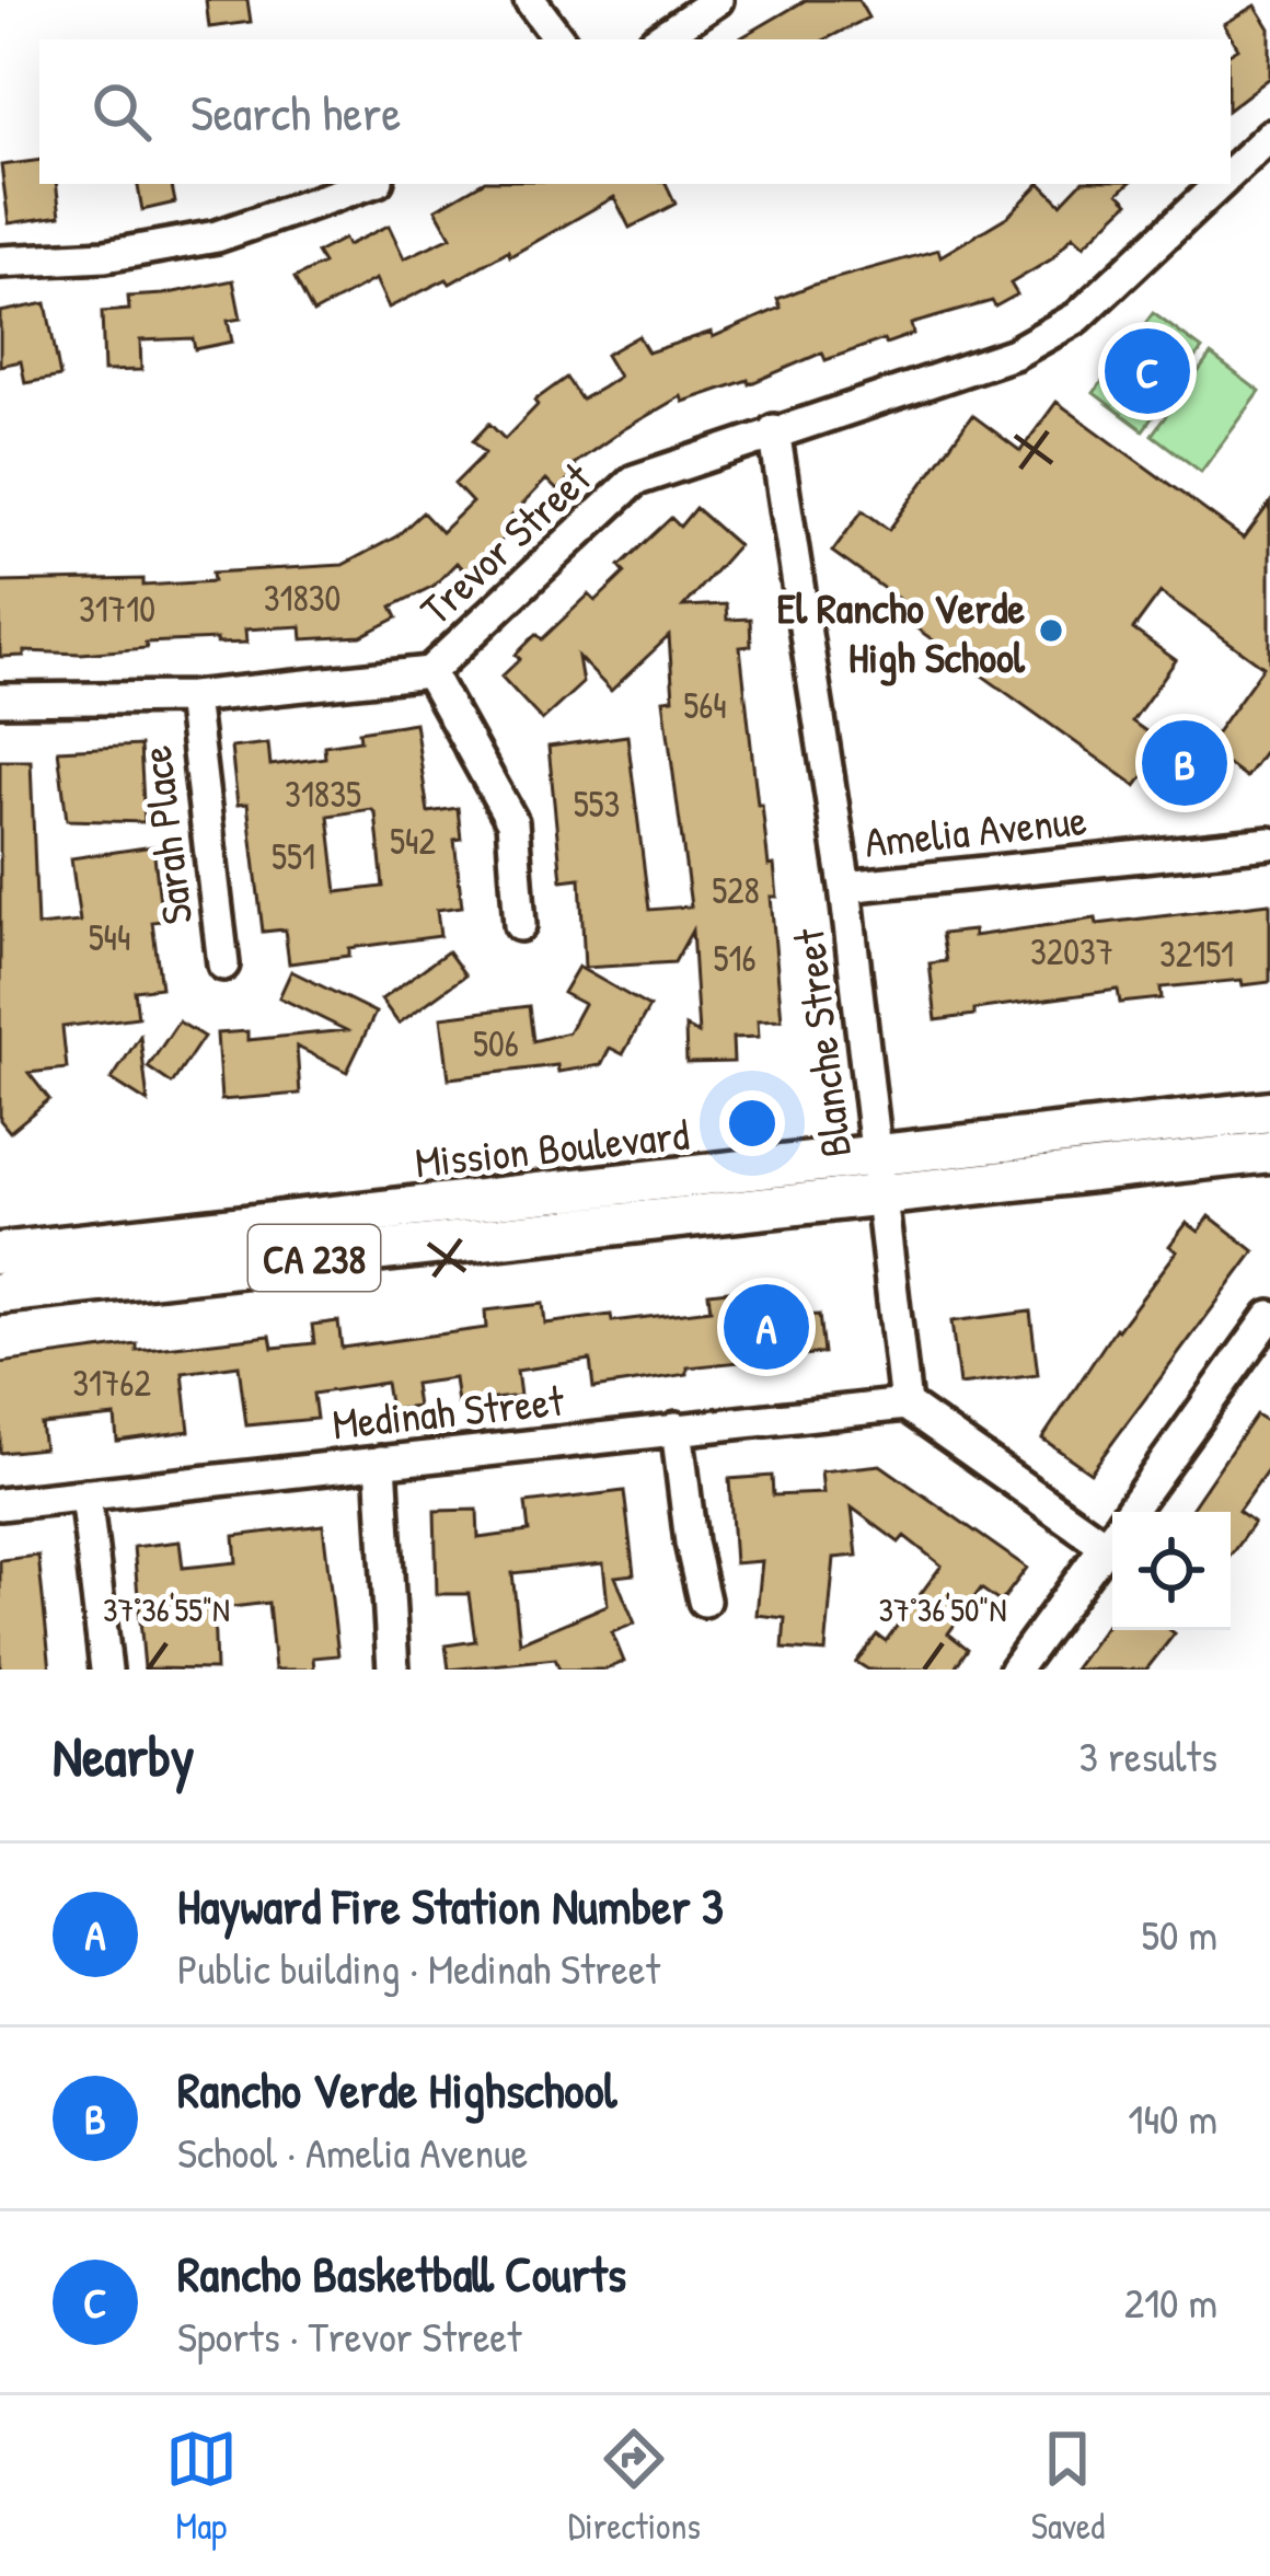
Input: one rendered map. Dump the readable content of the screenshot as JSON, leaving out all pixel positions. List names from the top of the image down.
{
  "streets": {
    "main road": ["Mission Boulevard", "CA 238"],
    "street": [
      "Trevor Street",
      "Amelia Avenue",
      "Sarah Place",
      "Blanche Street",
      "Medinah Street"
    ]
  },
  "crossings": [
    ["Trevor Street", "Sarah Place"],
    ["Trevor Street", "Blanche Street"],
    ["Amelia Avenue", "Blanche Street"],
    ["Blanche Street", "Mission Boulevard"],
    ["Blanche Street", "Medinah Street"]
  ],
  "places": ["El Rancho Verde High School"],
  "house_numbers": [
    "31830",
    "31710",
    "564",
    "31835",
    "553",
    "542",
    "551",
    "528",
    "544",
    "32037",
    "32151",
    "516",
    "506",
    "31762"
  ],
  "page": {
    "search": "Search here",
    "pins": ["C", "B", "A"],
    "heading": ["Nearby", "3 results"],
    "list": [
      {
        "mark": "A",
        "name": "Hayward Fire Station Number 3",
        "note": "Public building · Medinah Street",
        "value": "50 m"
      },
      {
        "mark": "B",
        "name": "Rancho Verde Highschool",
        "note": "School · Amelia Avenue",
        "value": "140 m"
      },
      {
        "mark": "C",
        "name": "Rancho Basketball Courts",
        "note": "Sports · Trevor Street",
        "value": "210 m"
      }
    ],
    "nav": ["Map", "Directions", "Saved"]
  },
  "coordinates": ["37°36'55\"N", "37°36'50\"N"]
}
